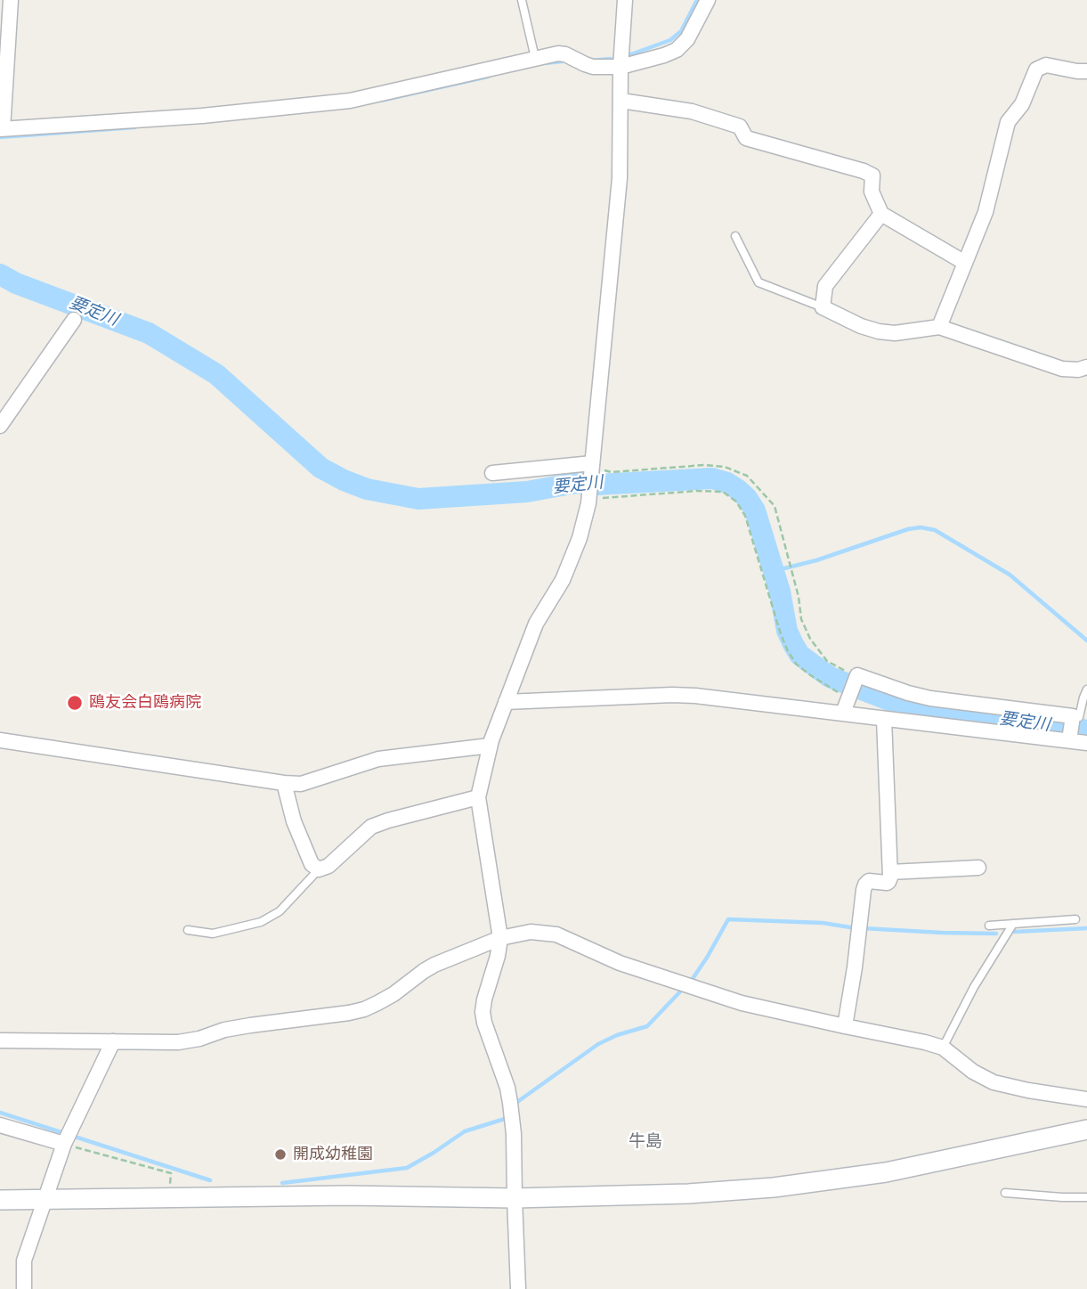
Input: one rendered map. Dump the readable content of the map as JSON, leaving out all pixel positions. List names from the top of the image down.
{
  "districts": ["牛島"],
  "water": ["要定川"],
  "places": ["鴎友会白鴎病院", "開成幼稚園"]
}
